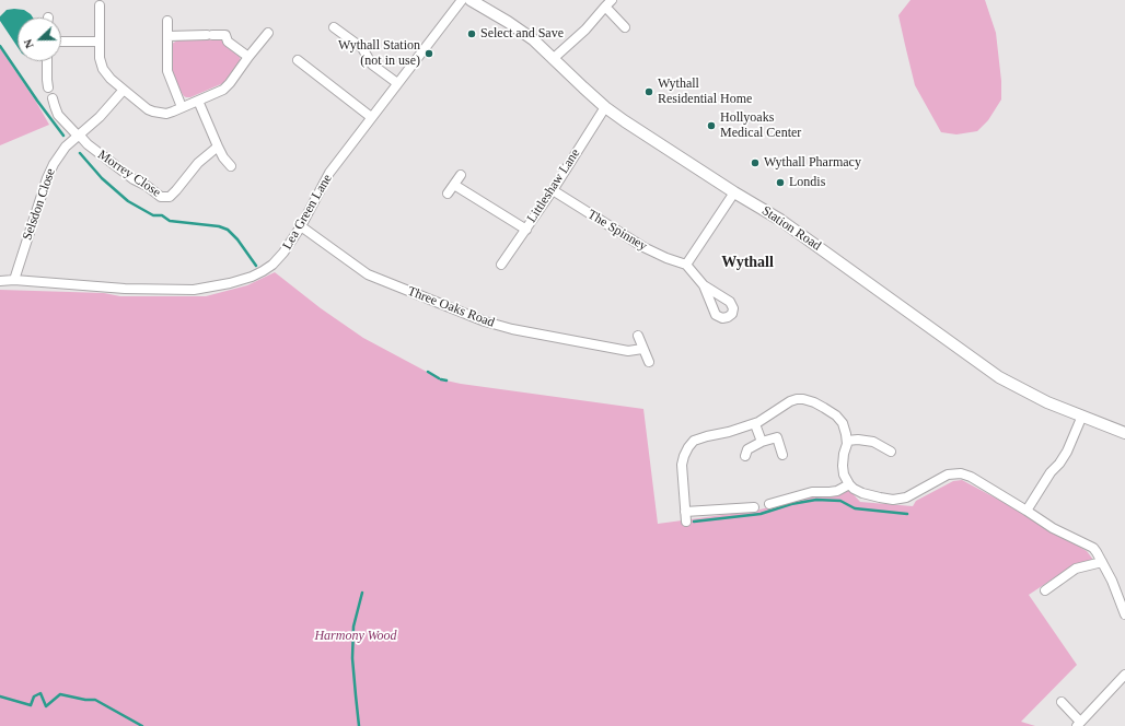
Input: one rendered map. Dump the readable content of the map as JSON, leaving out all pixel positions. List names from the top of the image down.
{
  "streets": {
    "street": [
      "Morrey Close",
      "Littleshaw Lane",
      "Selsdon Close",
      "Lea Green Lane",
      "Station Road",
      "The Spinney",
      "Three Oaks Road"
    ]
  },
  "crossings": [
    ["Morrey Close", "Selsdon Close"],
    ["Littleshaw Lane", "Station Road"],
    ["Littleshaw Lane", "The Spinney"],
    ["Selsdon Close", "Lea Green Lane"],
    ["Lea Green Lane", "Three Oaks Road"]
  ],
  "districts": ["Wythall"],
  "parks": ["Harmony Wood"],
  "places": [
    "Select and Save",
    "Wythall Station (not in use)",
    "Wythall Residential Home",
    "Hollyoaks Medical Center",
    "Wythall Pharmacy",
    "Londis"
  ],
  "north": "left"
}
